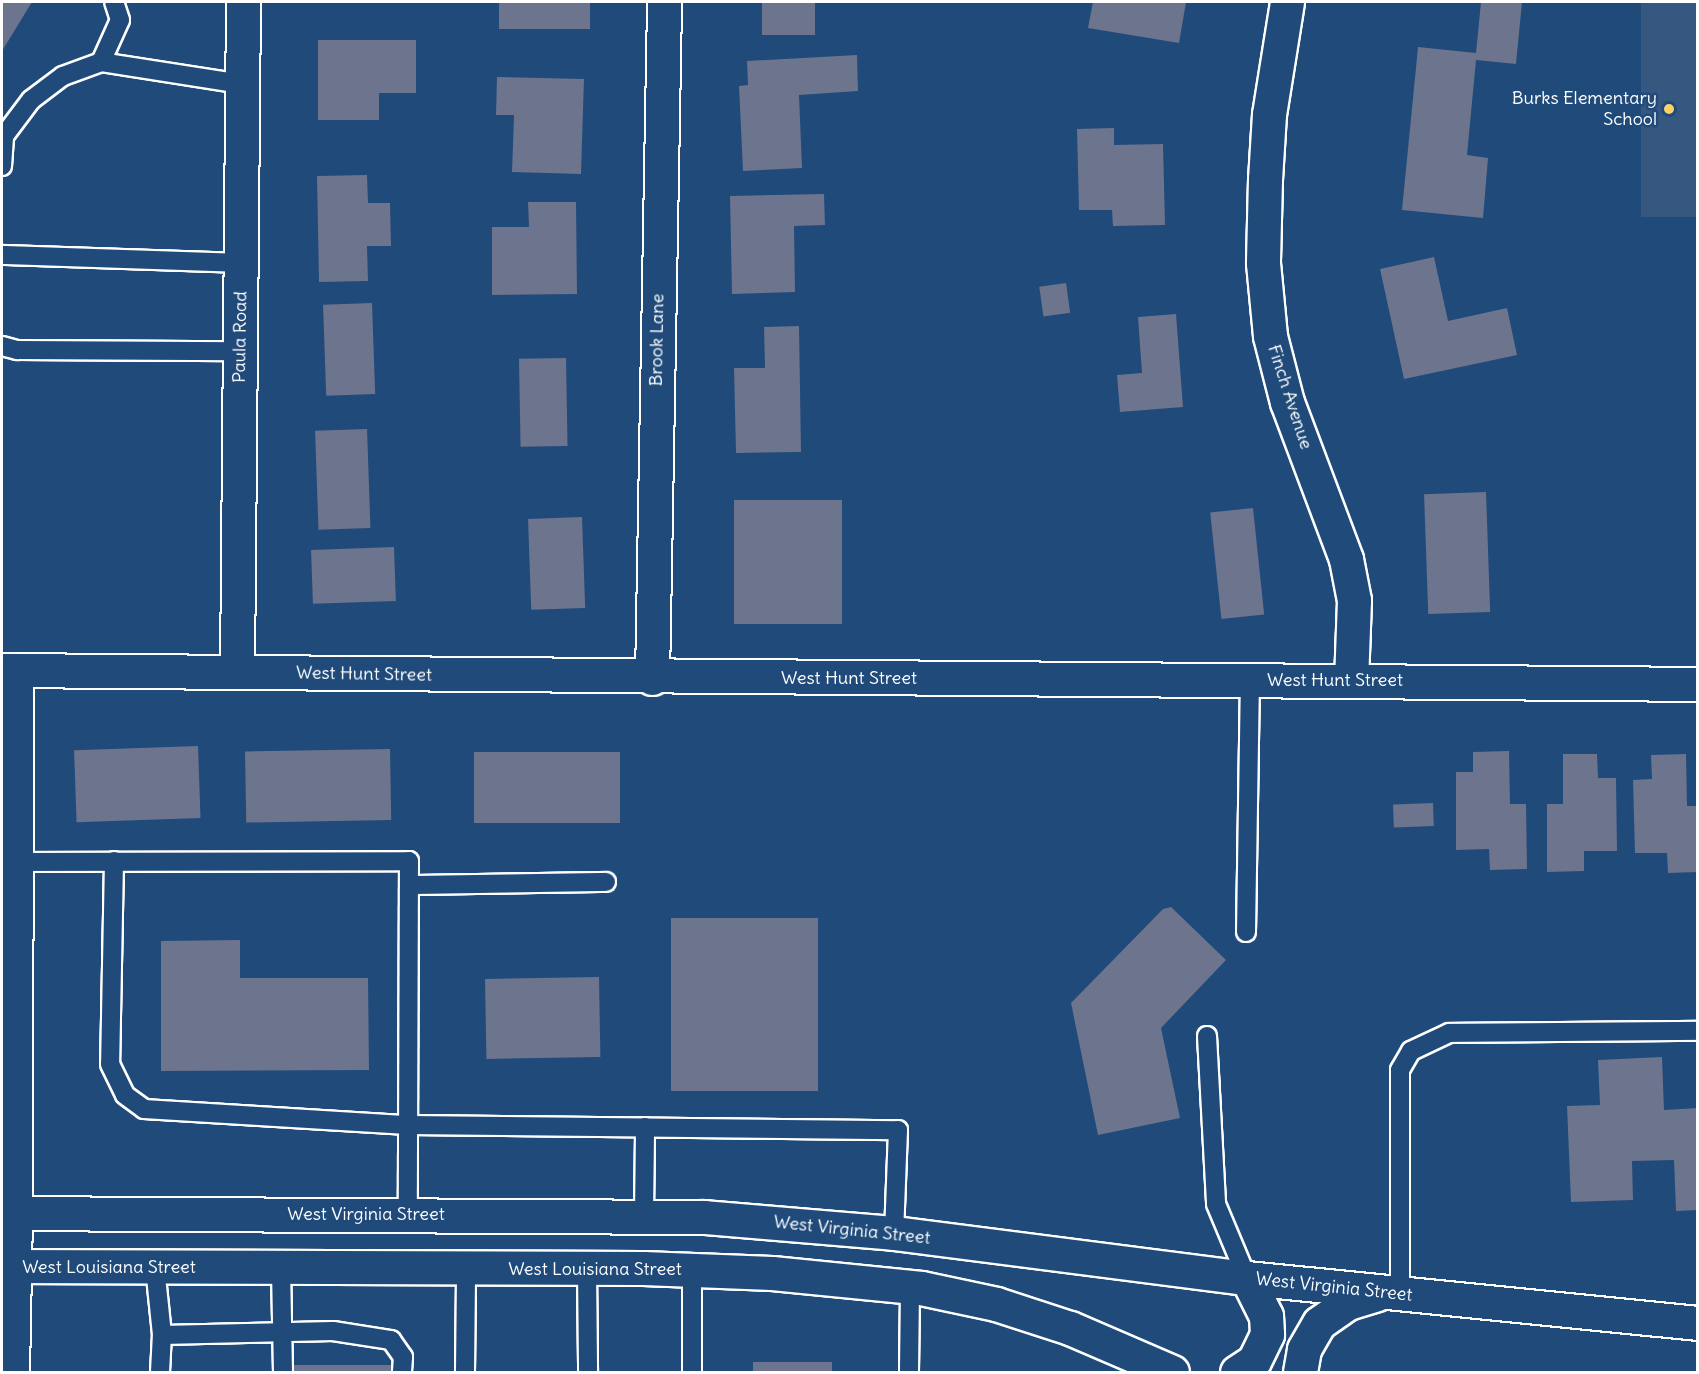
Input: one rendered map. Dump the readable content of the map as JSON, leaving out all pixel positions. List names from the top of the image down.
{
  "streets": {
    "street": [
      "Paula Road",
      "Brook Lane",
      "Finch Avenue",
      "West Hunt Street",
      "West Virginia Street",
      "West Louisiana Street"
    ]
  },
  "crossings": [
    ["Paula Road", "West Hunt Street"],
    ["Brook Lane", "West Hunt Street"],
    ["Finch Avenue", "West Hunt Street"]
  ],
  "places": ["Burks Elementary School"]
}
